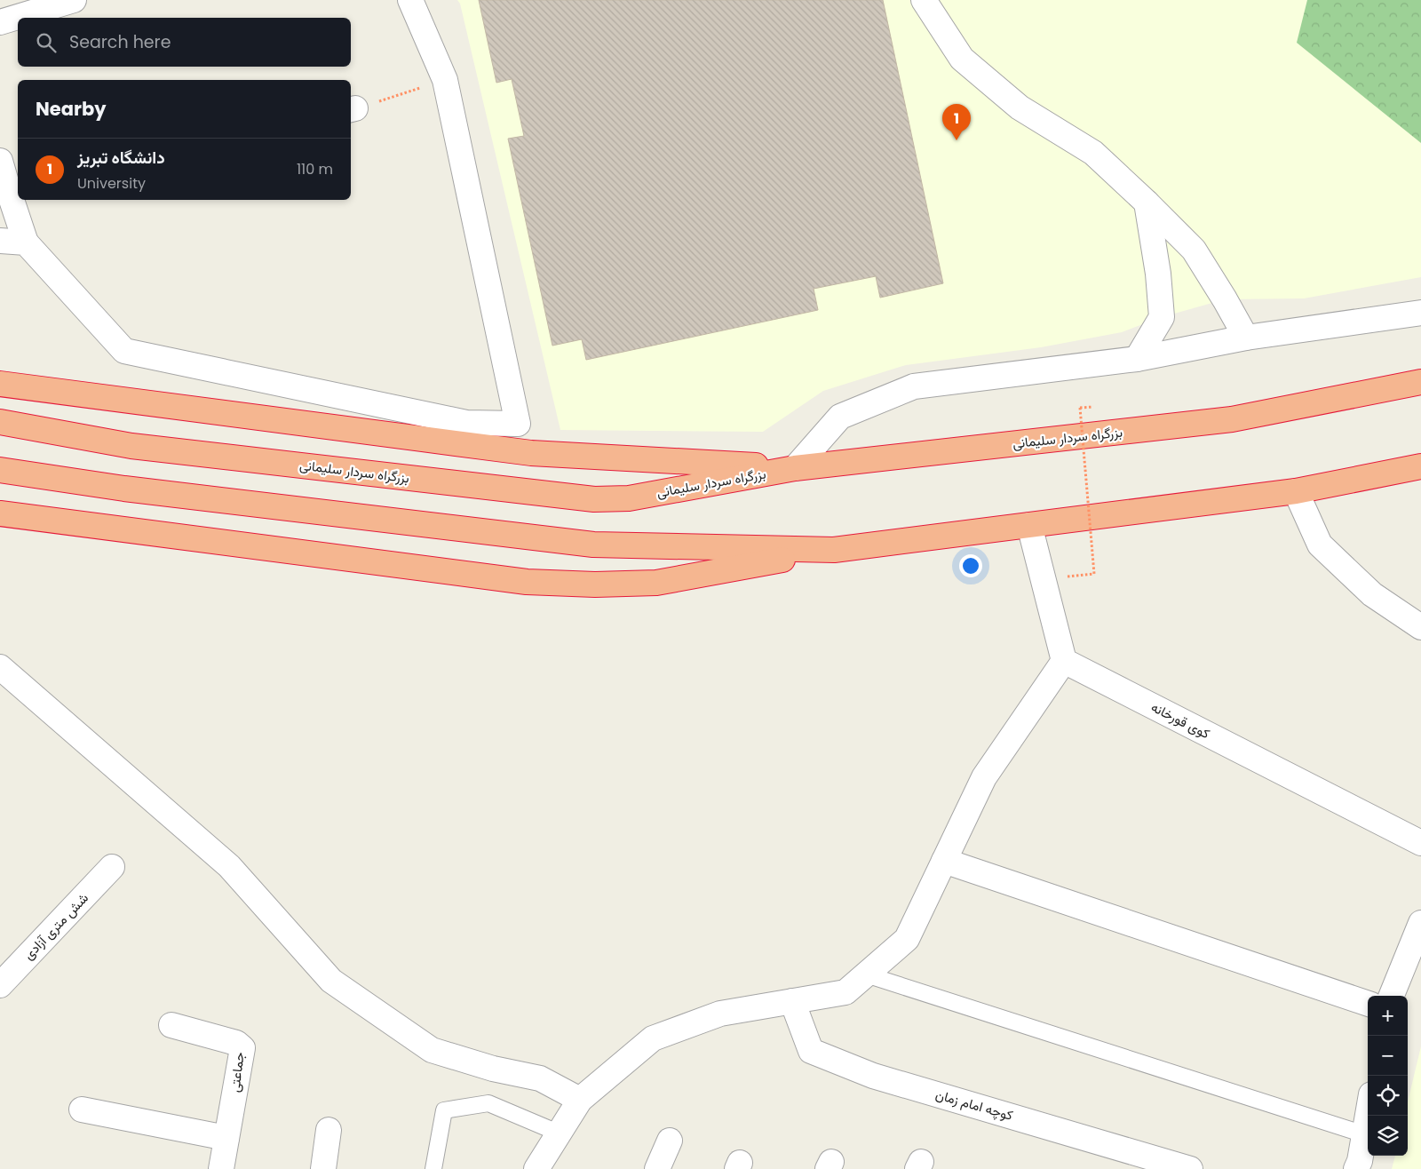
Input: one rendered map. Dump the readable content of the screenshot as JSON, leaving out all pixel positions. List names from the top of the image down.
{
  "streets": {
    "highway": ["بزرگراه سردار سلیمانی"],
    "street": [
      "کوی قورخانه",
      "شش متری آزادی",
      "جماعتی",
      "کوچه امام زمان"
    ]
  },
  "page": {
    "search": "Search here",
    "heading": "Nearby",
    "pins": "1",
    "list": [
      {
        "mark": "1",
        "name": "دانشگاه تبریز",
        "note": "University",
        "value": "110 m"
      }
    ],
    "map_buttons": ["+", "−"]
  }
}
